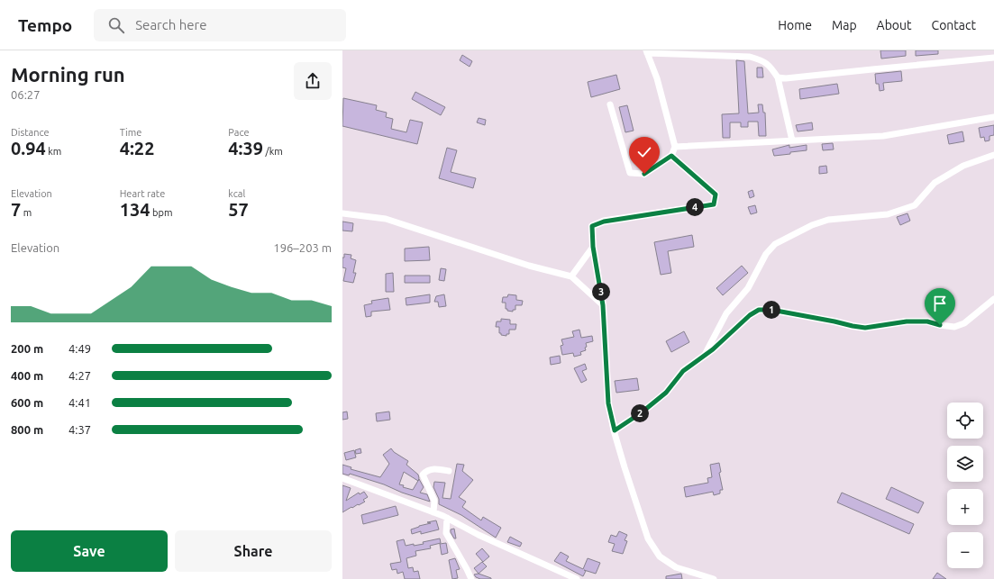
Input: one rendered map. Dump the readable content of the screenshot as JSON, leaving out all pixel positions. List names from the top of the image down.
{
  "page": {
    "header": "Tempo",
    "search": "Search here",
    "nav": [
      "Home",
      "Map",
      "About",
      "Contact"
    ],
    "heading": ["Morning run", "06:27"],
    "stats": [
      ["Distance", "0.94 km"],
      ["Time", "4:22"],
      ["Pace", "4:39 /km"],
      ["Elevation", "7 m"],
      ["Heart rate", "134 bpm"],
      ["kcal", "57"]
    ],
    "pins": [
      "4",
      "3",
      "1",
      "2"
    ],
    "chart": ["Elevation", "196–203 m"],
    "list": [
      {
        "name": "200 m",
        "note": "4:49"
      },
      {
        "name": "400 m",
        "note": "4:27"
      },
      {
        "name": "600 m",
        "note": "4:41"
      },
      {
        "name": "800 m",
        "note": "4:37"
      }
    ],
    "map_buttons": ["+", "−"],
    "buttons": ["Save", "Share"]
  }
}
